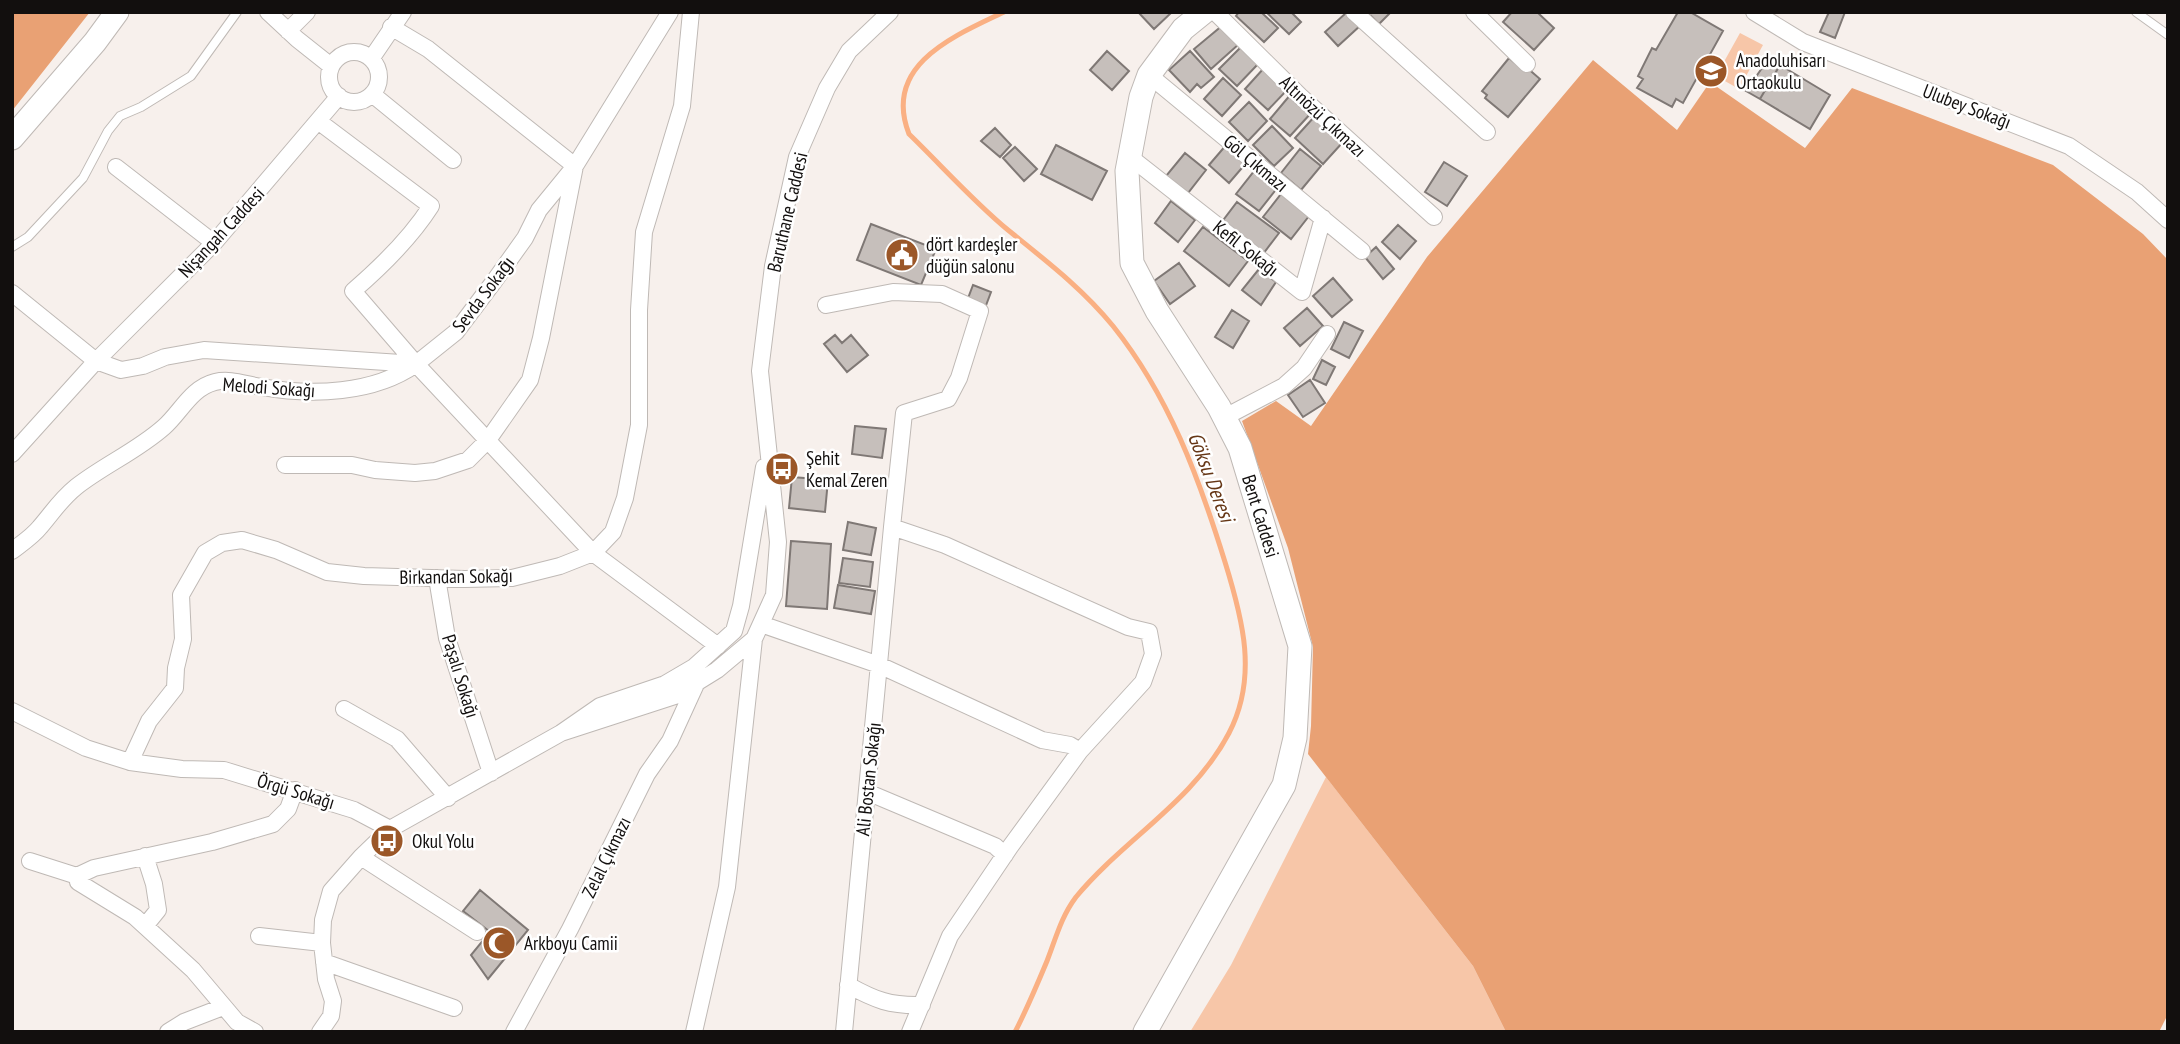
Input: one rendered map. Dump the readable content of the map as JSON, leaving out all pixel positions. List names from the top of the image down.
{
  "streets": {
    "street": [
      "Ulubey Sokağı",
      "Altınözü Çıkmazı",
      "Göl Çıkmazı",
      "Baruthane Caddesi",
      "Nişangah Caddesi",
      "Kefil Sokağı",
      "Sevda Sokaḡı",
      "Melodi Sokağı",
      "Bent Caddesi",
      "Birkandan Sokağı",
      "Paşalı Sokağı",
      "Ali Bostan Sokağı",
      "Örgü Sokağı",
      "Zelal Çıkmazı"
    ]
  },
  "crossings": [
    ["Göl Çıkmazı", "Kefil Sokağı"],
    ["Göl Çıkmazı", "Bent Caddesi"],
    ["Kefil Sokağı", "Bent Caddesi"],
    ["Sevda Sokaḡı", "Melodi Sokağı"],
    ["Birkandan Sokağı", "Paşalı Sokağı"],
    ["Birkandan Sokağı", "Örgü Sokağı"]
  ],
  "water": ["Göksu Deresi"],
  "places": {
    "school or university": ["Anadoluhisarı Ortaokulu"],
    "public building": ["dört kardeşler düğün salonu"],
    "bus stop": ["Şehit Kemal Zeren", "Okul Yolu"],
    "mosque": ["Arkboyu Camii"]
  }
}
